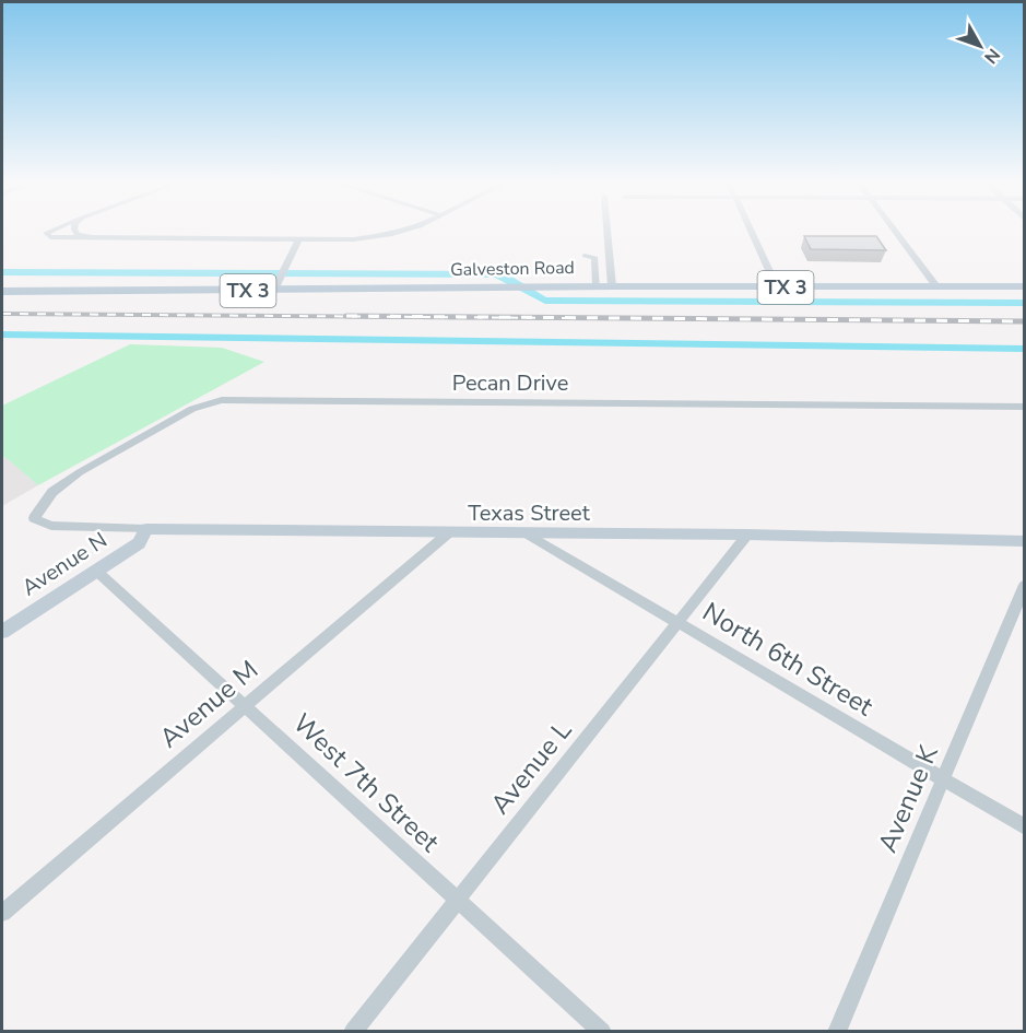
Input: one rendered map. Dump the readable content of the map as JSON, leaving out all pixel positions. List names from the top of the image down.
{
  "streets": {
    "main road": ["Galveston Road", "TX 3"],
    "street": [
      "Pecan Drive",
      "Texas Street",
      "Avenue N",
      "North 6th Street",
      "Avenue M",
      "Avenue L",
      "West 7th Street",
      "Avenue K"
    ]
  },
  "crossings": [
    ["Pecan Drive", "Texas Street"],
    ["Texas Street", "Avenue N"],
    ["Texas Street", "North 6th Street"],
    ["Texas Street", "Avenue M"],
    ["Texas Street", "Avenue L"],
    ["Avenue N", "West 7th Street"],
    ["North 6th Street", "Avenue L"],
    ["North 6th Street", "Avenue K"],
    ["Avenue M", "West 7th Street"],
    ["Avenue L", "West 7th Street"]
  ],
  "north": "bottom right"
}
